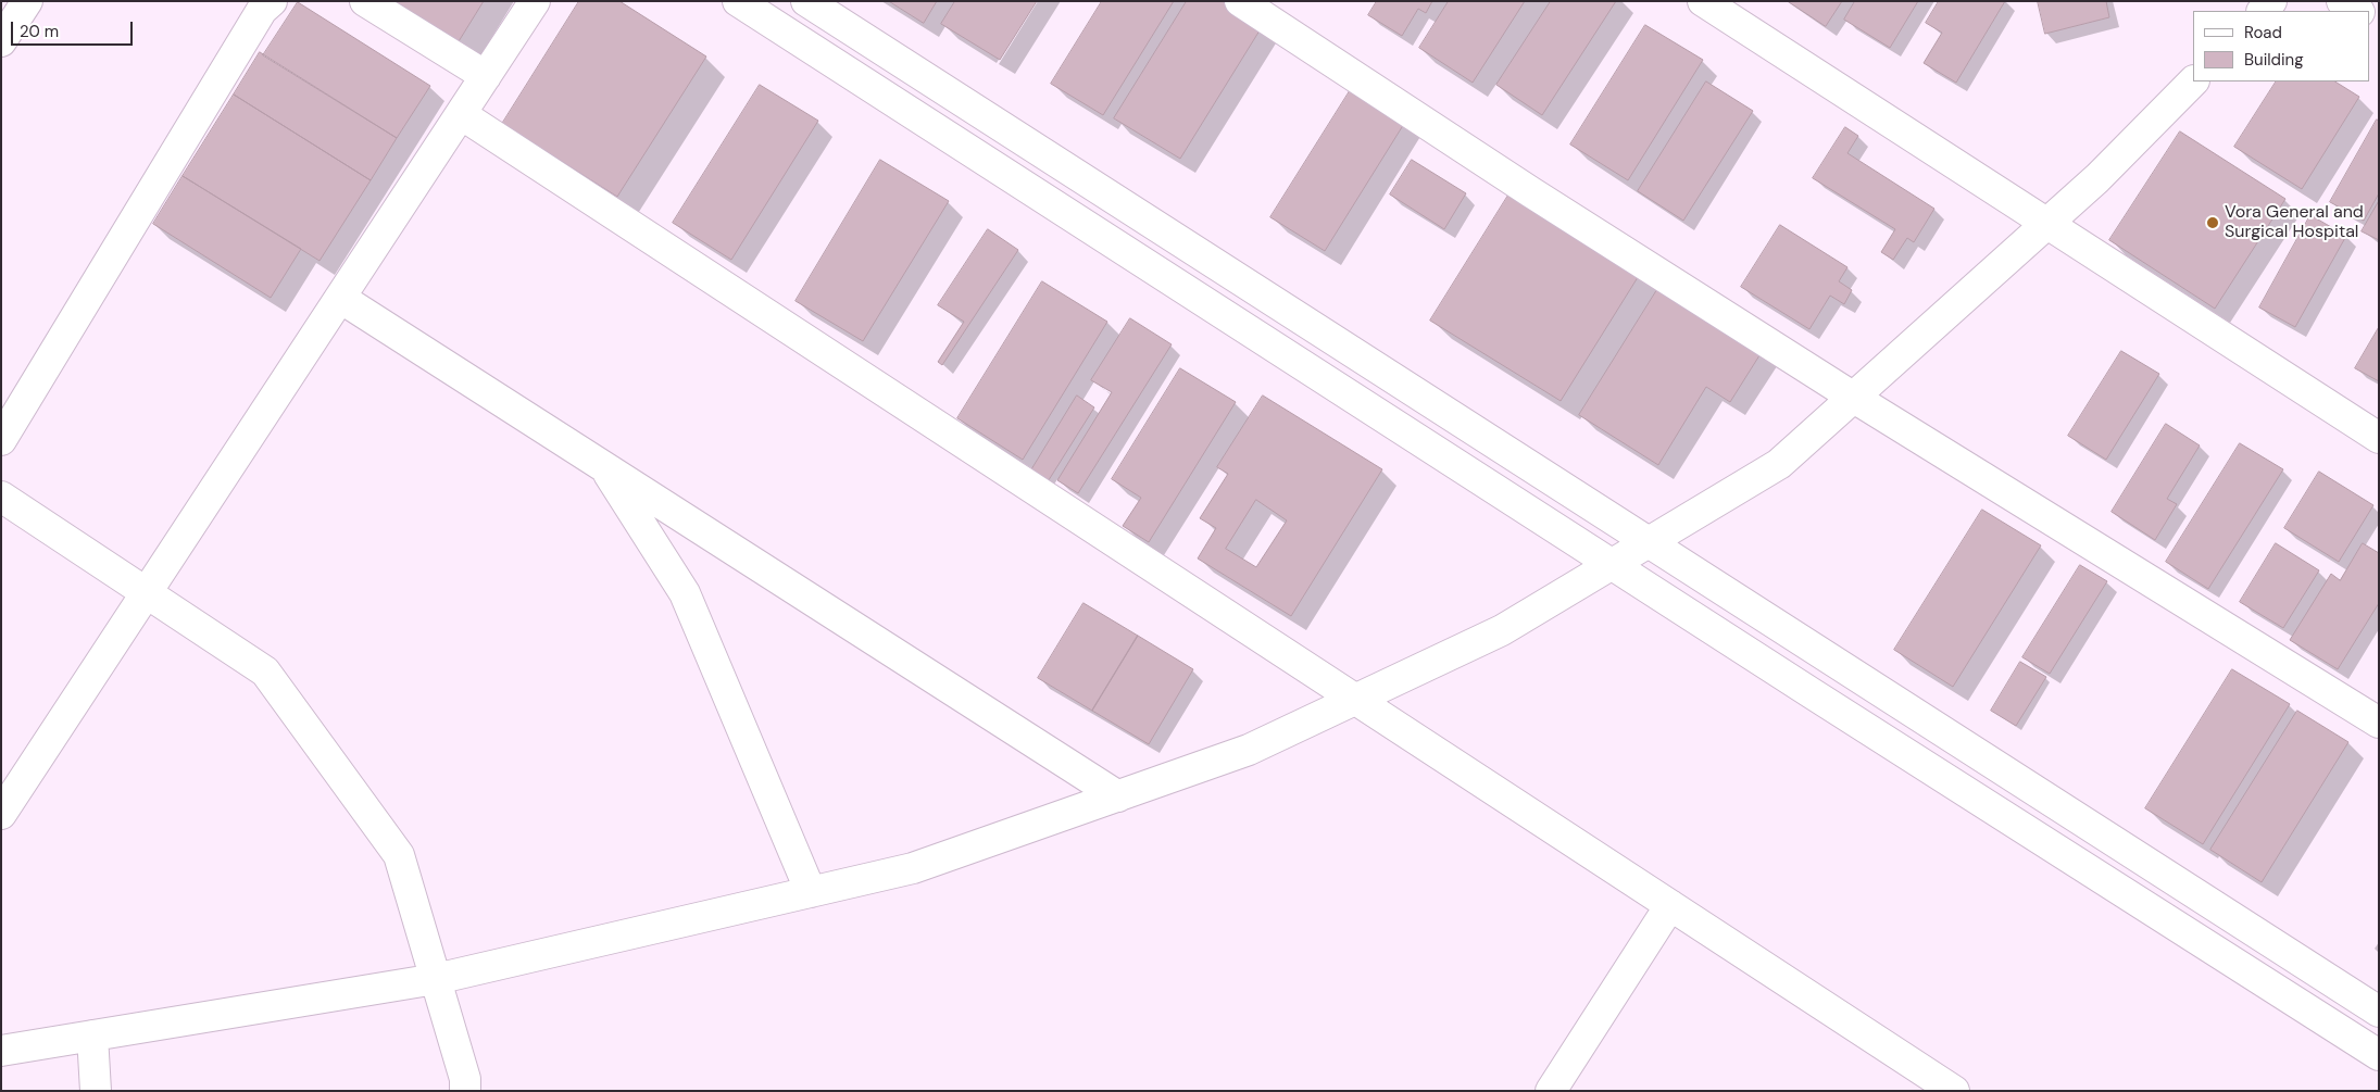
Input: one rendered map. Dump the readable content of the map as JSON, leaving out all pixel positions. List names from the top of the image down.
{
  "places": ["Vora General and Surgical Hospital"],
  "legend": ["Road", "Building"],
  "scale_bar": "20 m"
}
